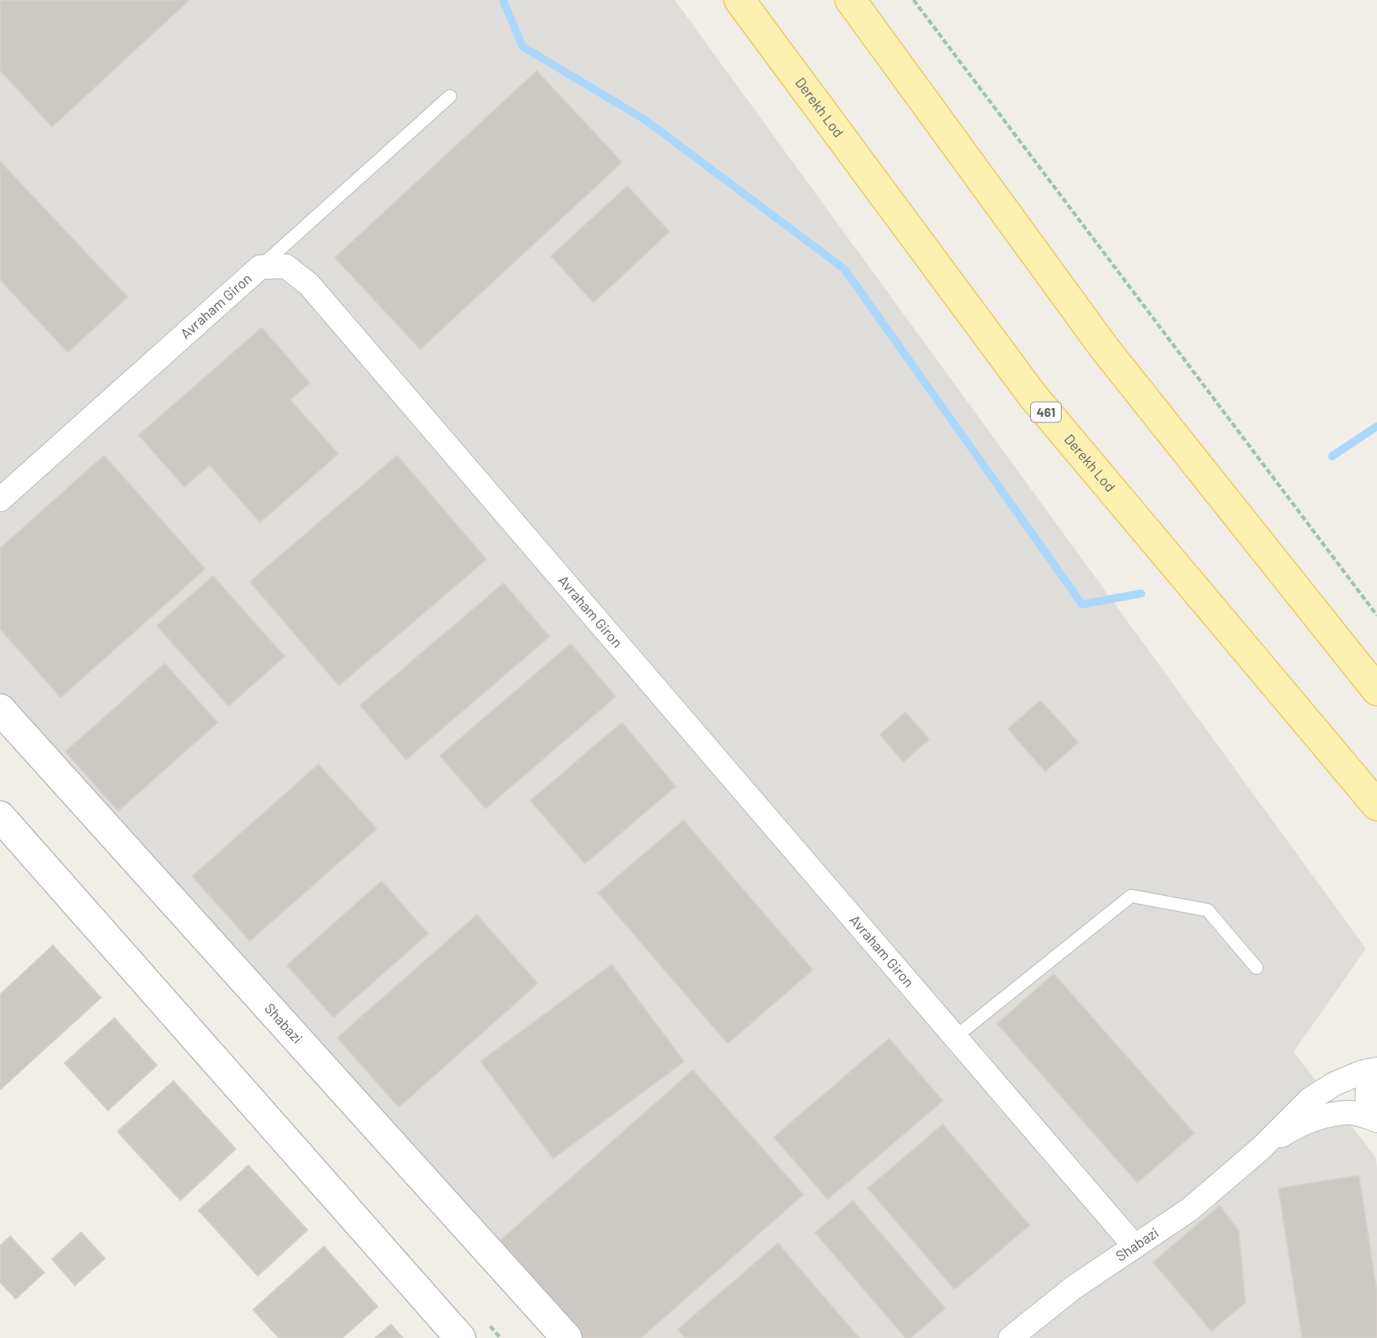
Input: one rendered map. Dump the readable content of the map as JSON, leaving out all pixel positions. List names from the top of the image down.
{
  "streets": {
    "main road": ["Derekh Lod", "461"],
    "street": ["Avraham Giron", "Shabazi"]
  },
  "crossings": [
    ["Avraham Giron", "Shabazi"]
  ]
}
